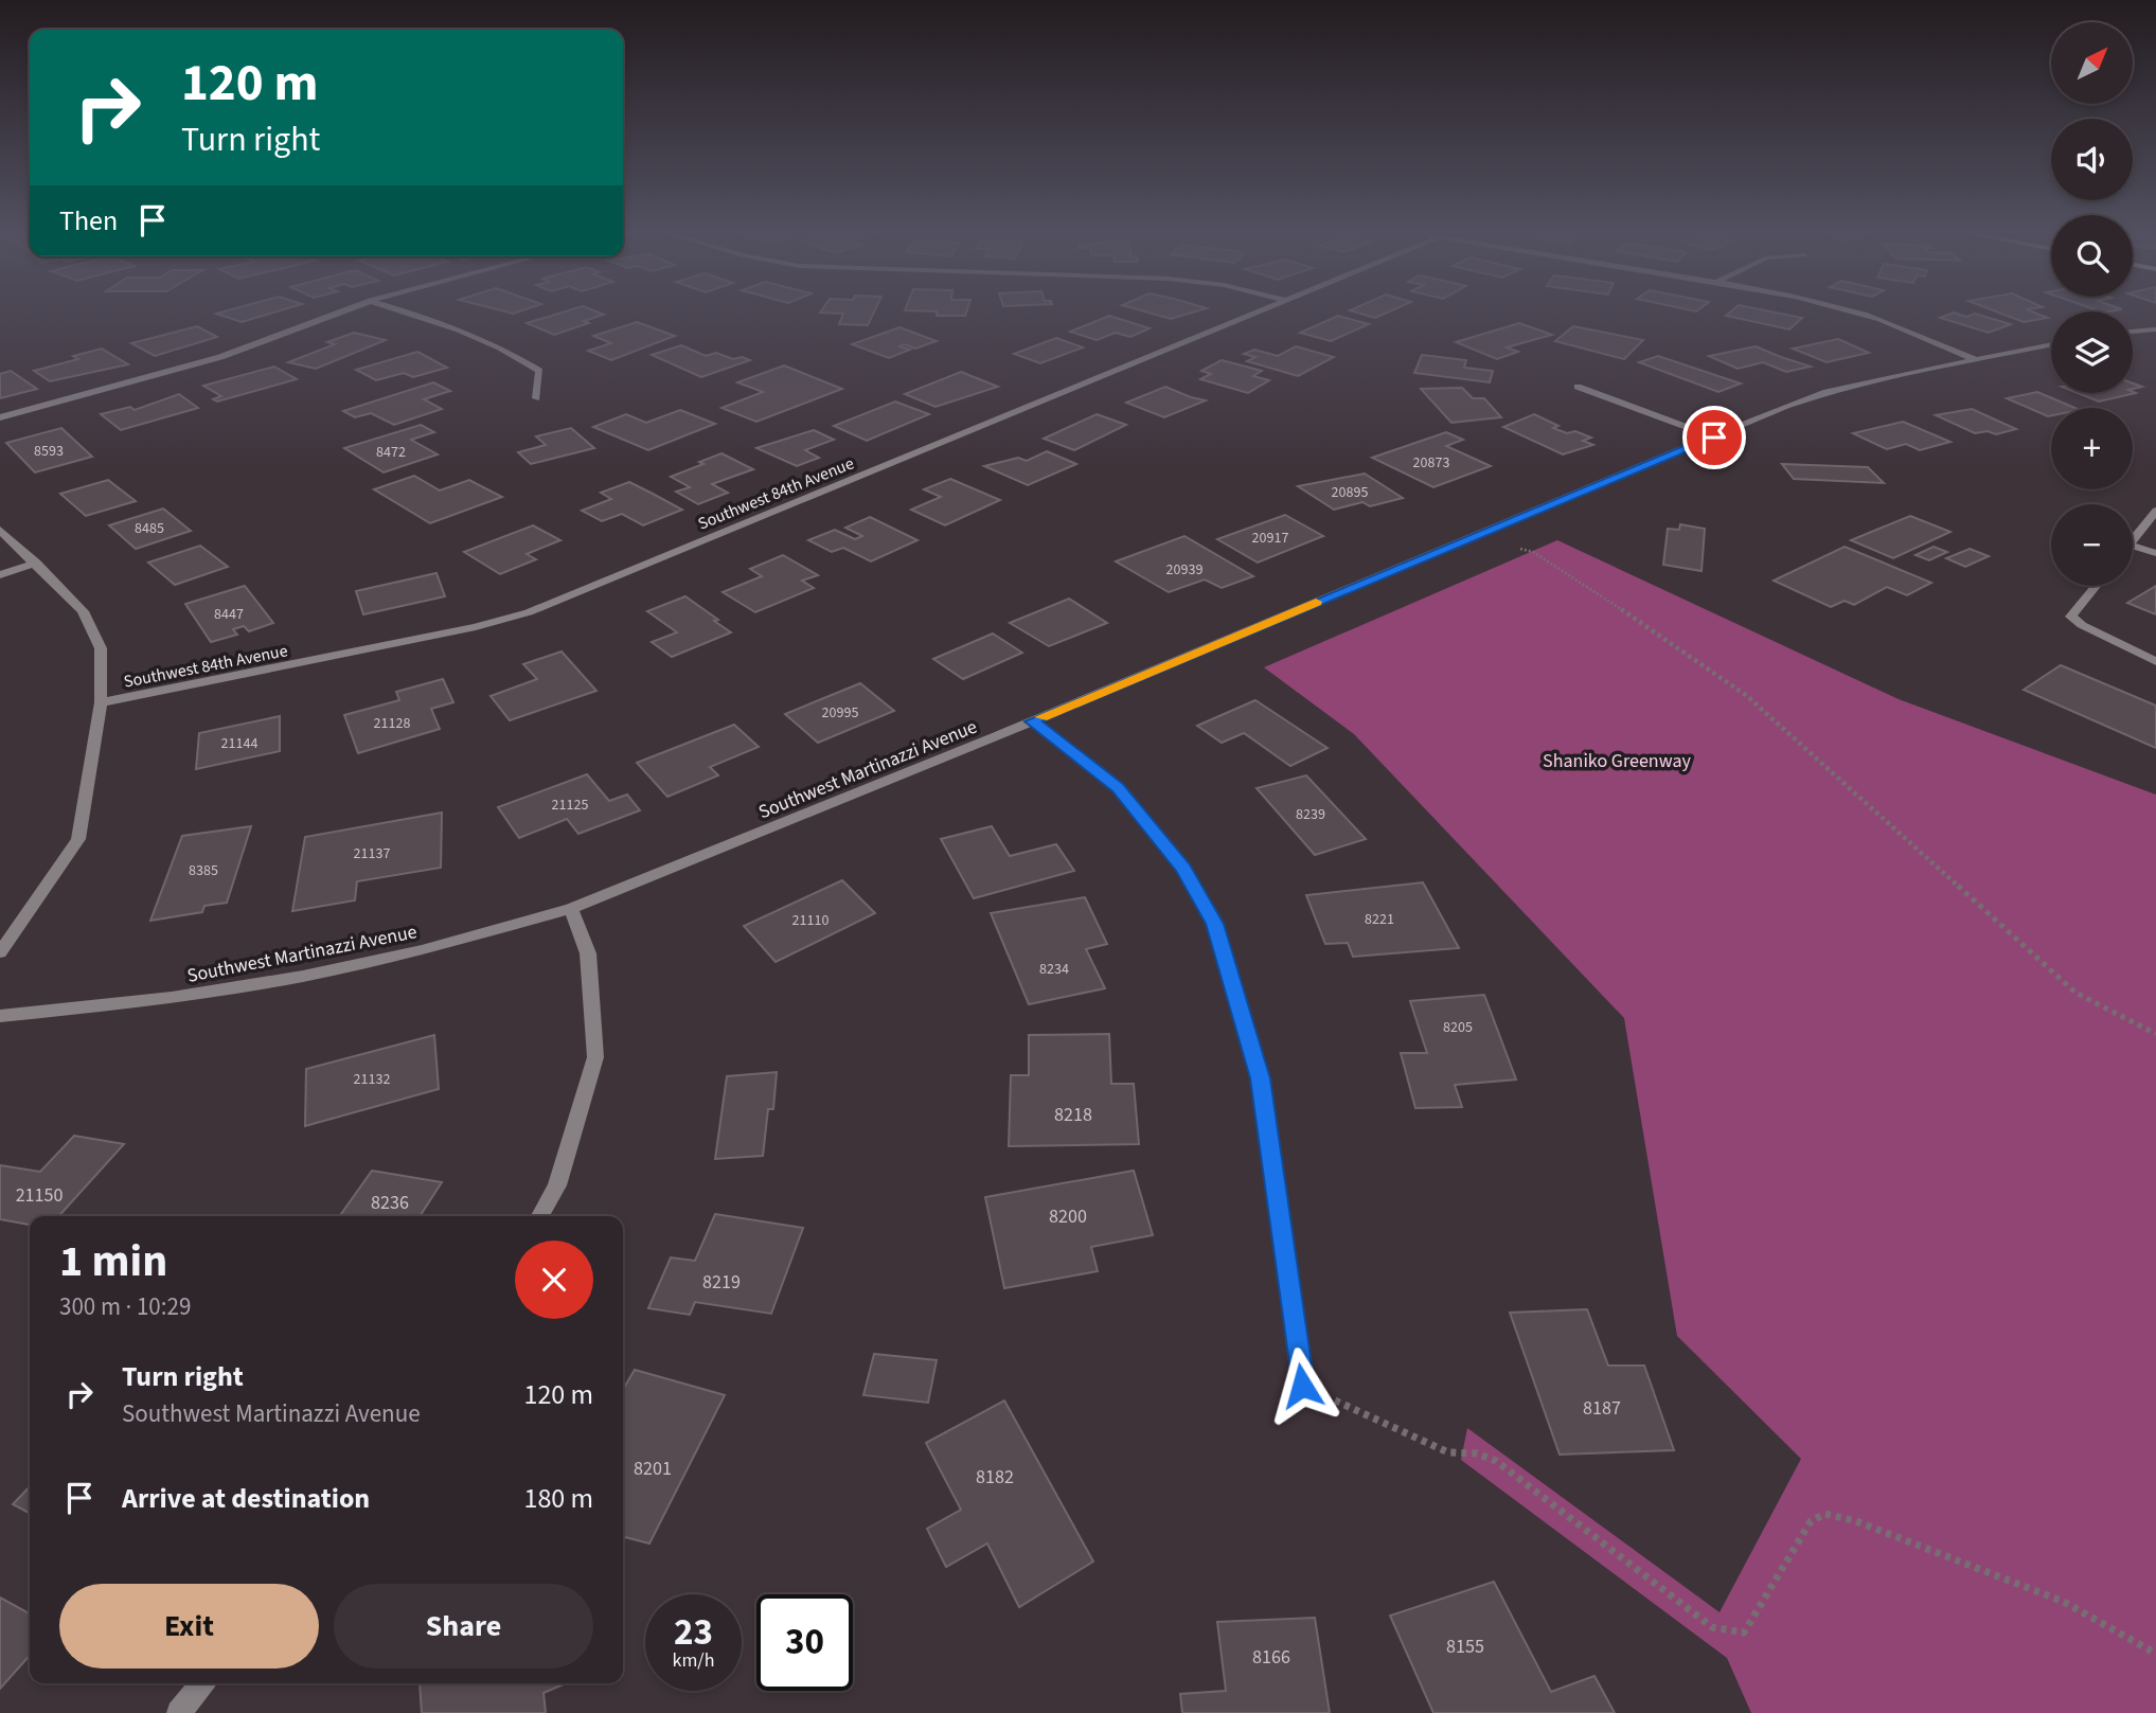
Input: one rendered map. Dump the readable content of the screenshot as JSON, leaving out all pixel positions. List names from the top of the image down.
{
  "streets": {
    "street": ["Southwest 84th Avenue", "Southwest Martinazzi Avenue"]
  },
  "parks": ["Shaniko Greenway"],
  "house_numbers": [
    "8593",
    "8472",
    "20873",
    "20895",
    "8485",
    "20917",
    "20939",
    "8447",
    "20995",
    "21128",
    "21144",
    "21125",
    "8239",
    "21137",
    "8385",
    "8221",
    "21110",
    "8234",
    "8205",
    "21132",
    "8218",
    "21150",
    "8236",
    "8200",
    "8219",
    "8187",
    "8201",
    "8182",
    "8155",
    "8166"
  ],
  "north": "top right",
  "page": {
    "map_buttons": ["+", "−"],
    "turn": ["120 m", "Turn right"],
    "then": "Then",
    "heading": ["1 min", "300 m · 10:29"],
    "list": [
      {
        "name": "Turn right",
        "note": "Southwest Martinazzi Avenue",
        "value": "120 m"
      },
      {
        "name": "Arrive at destination",
        "value": "180 m"
      }
    ],
    "buttons": ["Exit", "Share"],
    "speed": "23 km/h",
    "limit": "30"
  }
}
